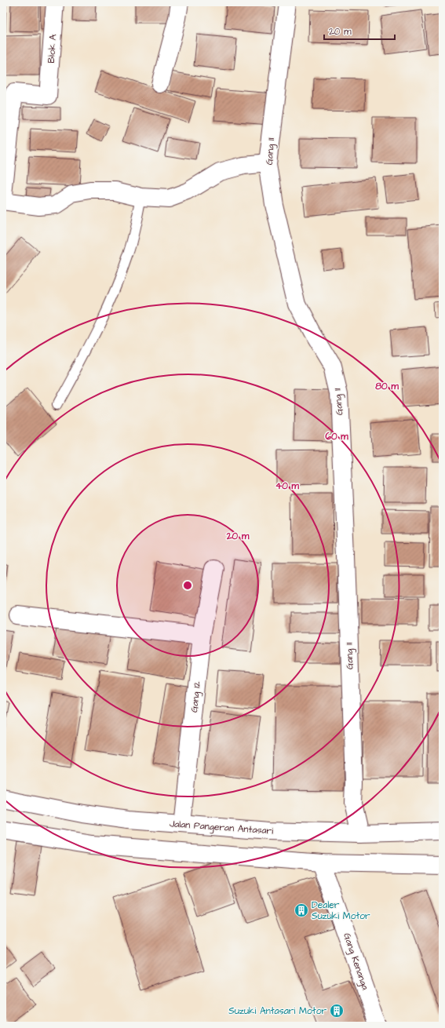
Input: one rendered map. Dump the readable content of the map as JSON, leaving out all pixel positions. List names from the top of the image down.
{
  "streets": {
    "main road": [
      "Blok A",
      "Gang 11",
      "Gang 12",
      "Jalan Pangeran Antasari",
      "Gang Kenanga"
    ]
  },
  "crossings": [
    ["Gang 11", "Jalan Pangeran Antasari"],
    ["Gang 12", "Jalan Pangeran Antasari"]
  ],
  "places": {
    "building": ["Dealer Suzuki Motor", "Suzuki Antasari Motor"]
  },
  "scale_bar": "20 m",
  "rings": [
    "80 m",
    "60 m",
    "40 m",
    "20 m"
  ]
}
